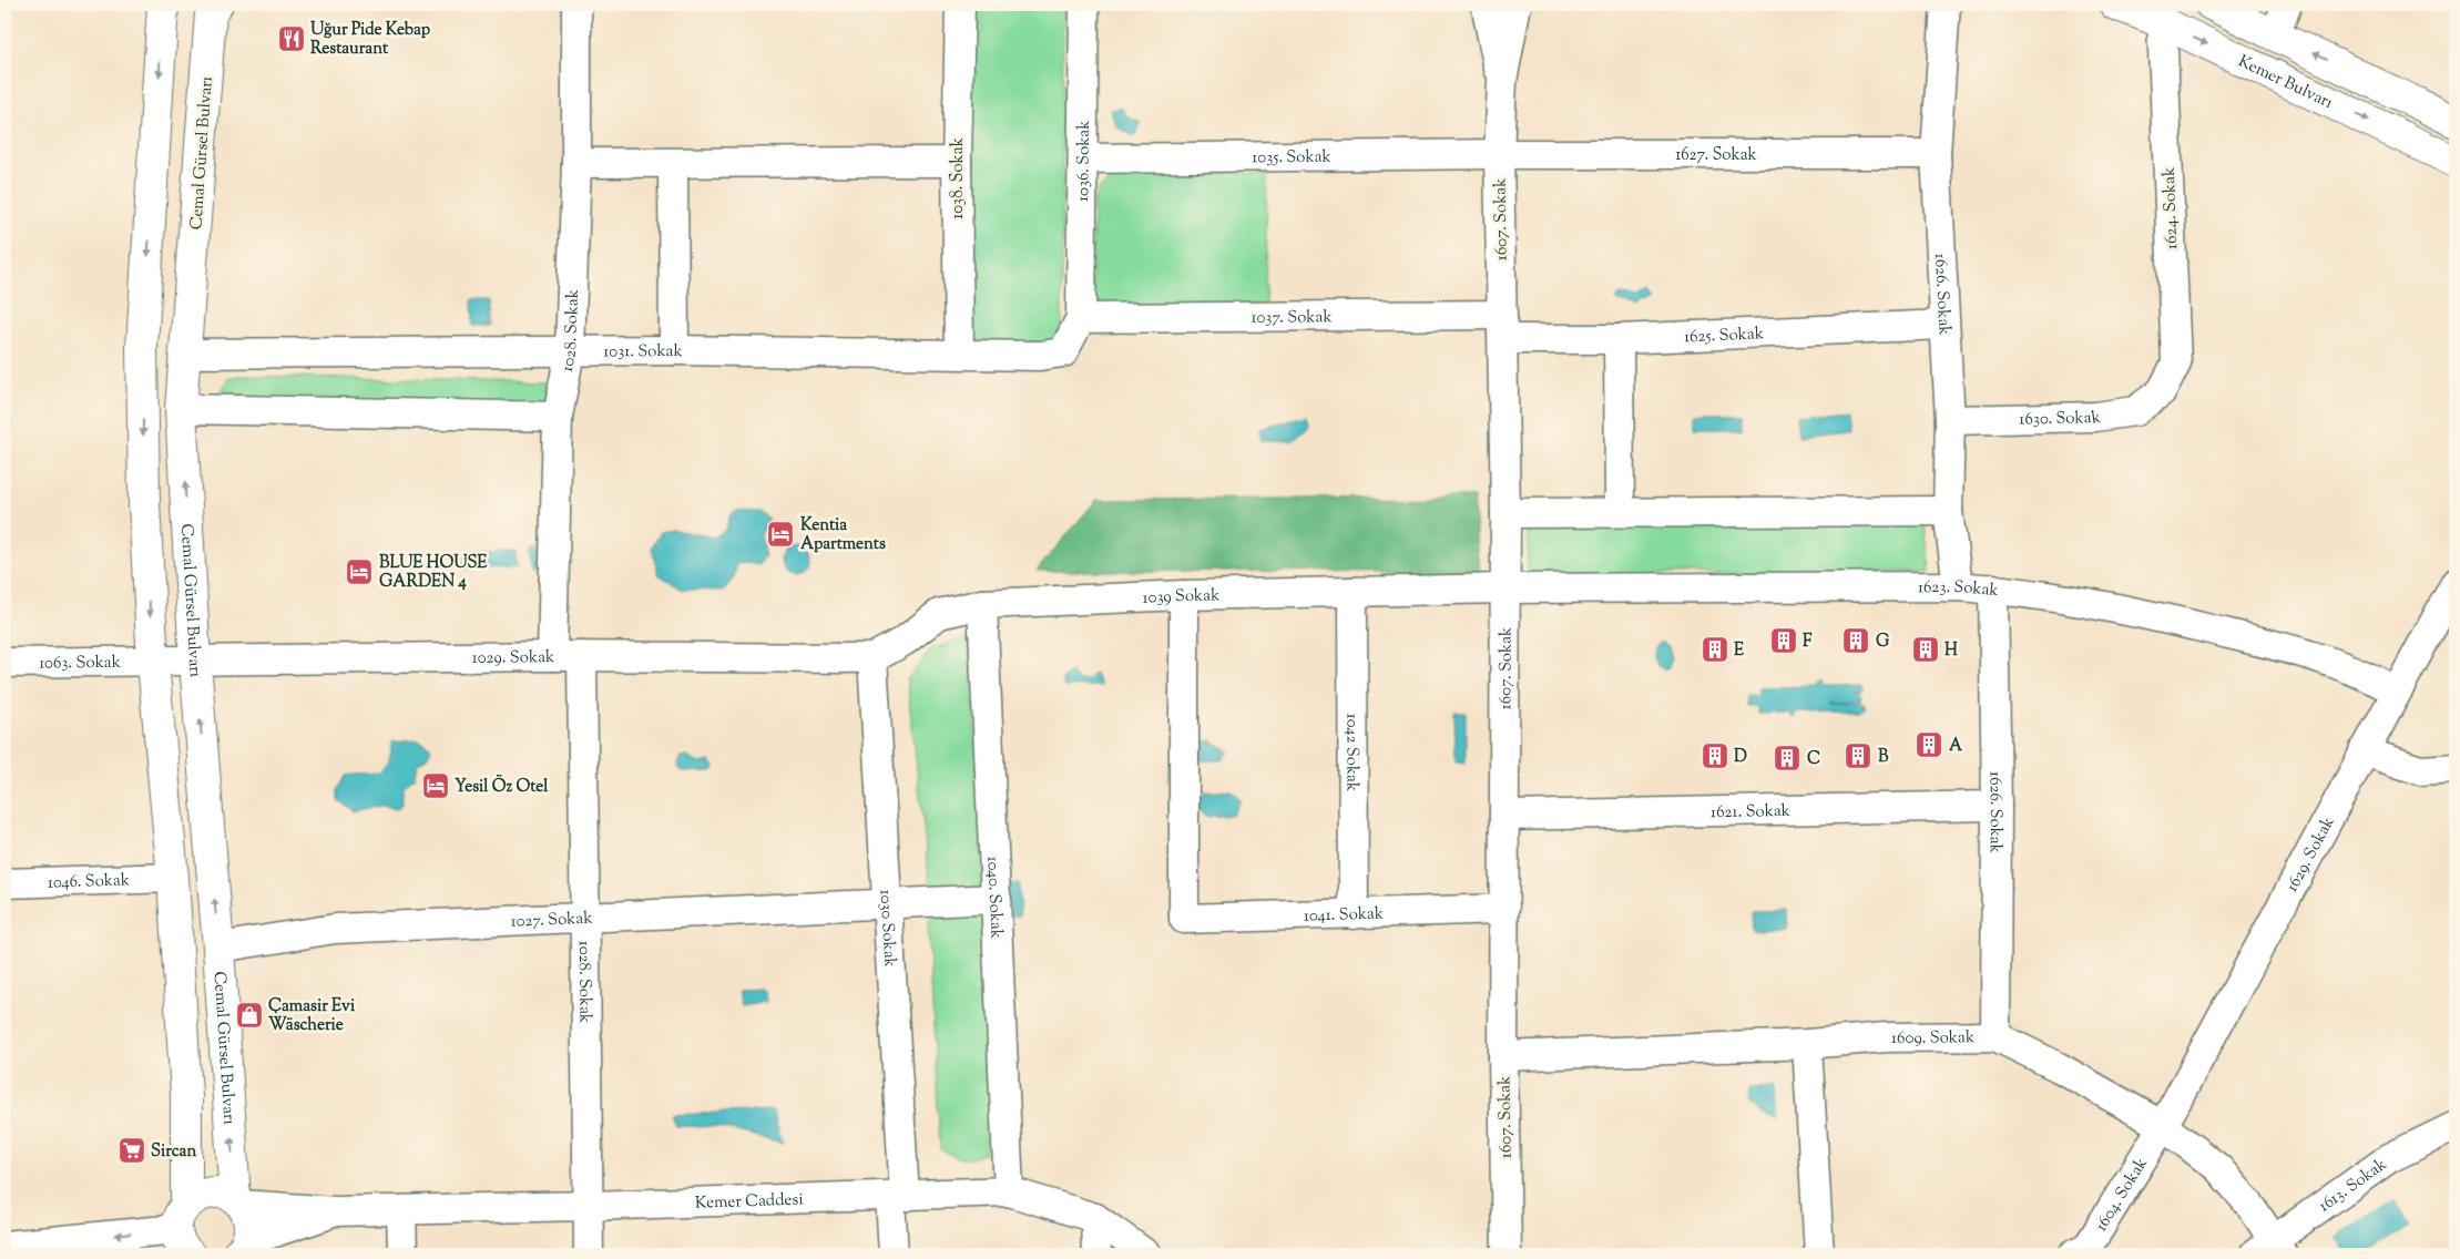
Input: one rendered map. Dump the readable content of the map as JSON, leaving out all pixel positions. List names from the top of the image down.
{
  "streets": {
    "main road": ["Kemer Bulvarı", "Cemal Gürsel Bulvarı"],
    "street": [
      "1627. Sokak",
      "1035. Sokak",
      "1036. Sokak",
      "1038. Sokak",
      "1624. Sokak",
      "1607. Sokak",
      "1626. Sokak",
      "1037. Sokak",
      "1028. Sokak",
      "1625. Sokak",
      "1031. Sokak",
      "1630. Sokak",
      "1623. Sokak",
      "1039 Sokak",
      "1029. Sokak",
      "1063. Sokak",
      "1042 Sokak",
      "1621. Sokak",
      "1629. Sokak",
      "1046. Sokak",
      "1040. Sokak",
      "1041. Sokak",
      "1027. Sokak",
      "1030 Sokak",
      "1609. Sokak",
      "1613. Sokak",
      "1604. Sokak",
      "Kemer Caddesi"
    ]
  },
  "crossings": [
    ["Kemer Bulvarı", "1624. Sokak"],
    ["Cemal Gürsel Bulvarı", "1031. Sokak"],
    ["Cemal Gürsel Bulvarı", "1029. Sokak"],
    ["Cemal Gürsel Bulvarı", "1027. Sokak"],
    ["1627. Sokak", "1035. Sokak"],
    ["1627. Sokak", "1607. Sokak"],
    ["1627. Sokak", "1626. Sokak"],
    ["1035. Sokak", "1036. Sokak"],
    ["1035. Sokak", "1607. Sokak"],
    ["1036. Sokak", "1037. Sokak"],
    ["1036. Sokak", "1031. Sokak"],
    ["1038. Sokak", "1031. Sokak"],
    ["1624. Sokak", "1630. Sokak"],
    ["1607. Sokak", "1037. Sokak"],
    ["1607. Sokak", "1625. Sokak"],
    ["1607. Sokak", "1623. Sokak"],
    ["1607. Sokak", "1039 Sokak"],
    ["1607. Sokak", "1621. Sokak"],
    ["1607. Sokak", "1041. Sokak"],
    ["1607. Sokak", "1609. Sokak"],
    ["1626. Sokak", "1625. Sokak"],
    ["1626. Sokak", "1630. Sokak"],
    ["1626. Sokak", "1623. Sokak"],
    ["1626. Sokak", "1621. Sokak"],
    ["1626. Sokak", "1609. Sokak"],
    ["1037. Sokak", "1625. Sokak"],
    ["1037. Sokak", "1031. Sokak"],
    ["1028. Sokak", "1031. Sokak"],
    ["1028. Sokak", "1029. Sokak"],
    ["1028. Sokak", "1027. Sokak"],
    ["1028. Sokak", "Kemer Caddesi"],
    ["1623. Sokak", "1039 Sokak"],
    ["1623. Sokak", "1629. Sokak"],
    ["1039 Sokak", "1029. Sokak"],
    ["1039 Sokak", "1042 Sokak"],
    ["1039 Sokak", "1040. Sokak"],
    ["1039 Sokak", "1041. Sokak"],
    ["1039 Sokak", "1030 Sokak"],
    ["1029. Sokak", "1063. Sokak"],
    ["1029. Sokak", "1030 Sokak"],
    ["1042 Sokak", "1041. Sokak"],
    ["1629. Sokak", "1609. Sokak"],
    ["1629. Sokak", "1604. Sokak"],
    ["1040. Sokak", "1027. Sokak"],
    ["1040. Sokak", "Kemer Caddesi"],
    ["1027. Sokak", "1030 Sokak"],
    ["1030 Sokak", "Kemer Caddesi"],
    ["1609. Sokak", "1613. Sokak"],
    ["1609. Sokak", "1604. Sokak"]
  ],
  "places": {
    "restaurant": ["Uğur Pide Kebap Restaurant"],
    "hotel": ["Kentia Apartments", "BLUE HOUSE GARDEN 4", "Yesil Öz Otel"],
    "building": [
      "F",
      "G",
      "E",
      "H",
      "A",
      "D",
      "B",
      "C"
    ],
    "shop": ["Çamasir Evi Wäscherie"],
    "supermarket": ["Sircan"]
  }
}
